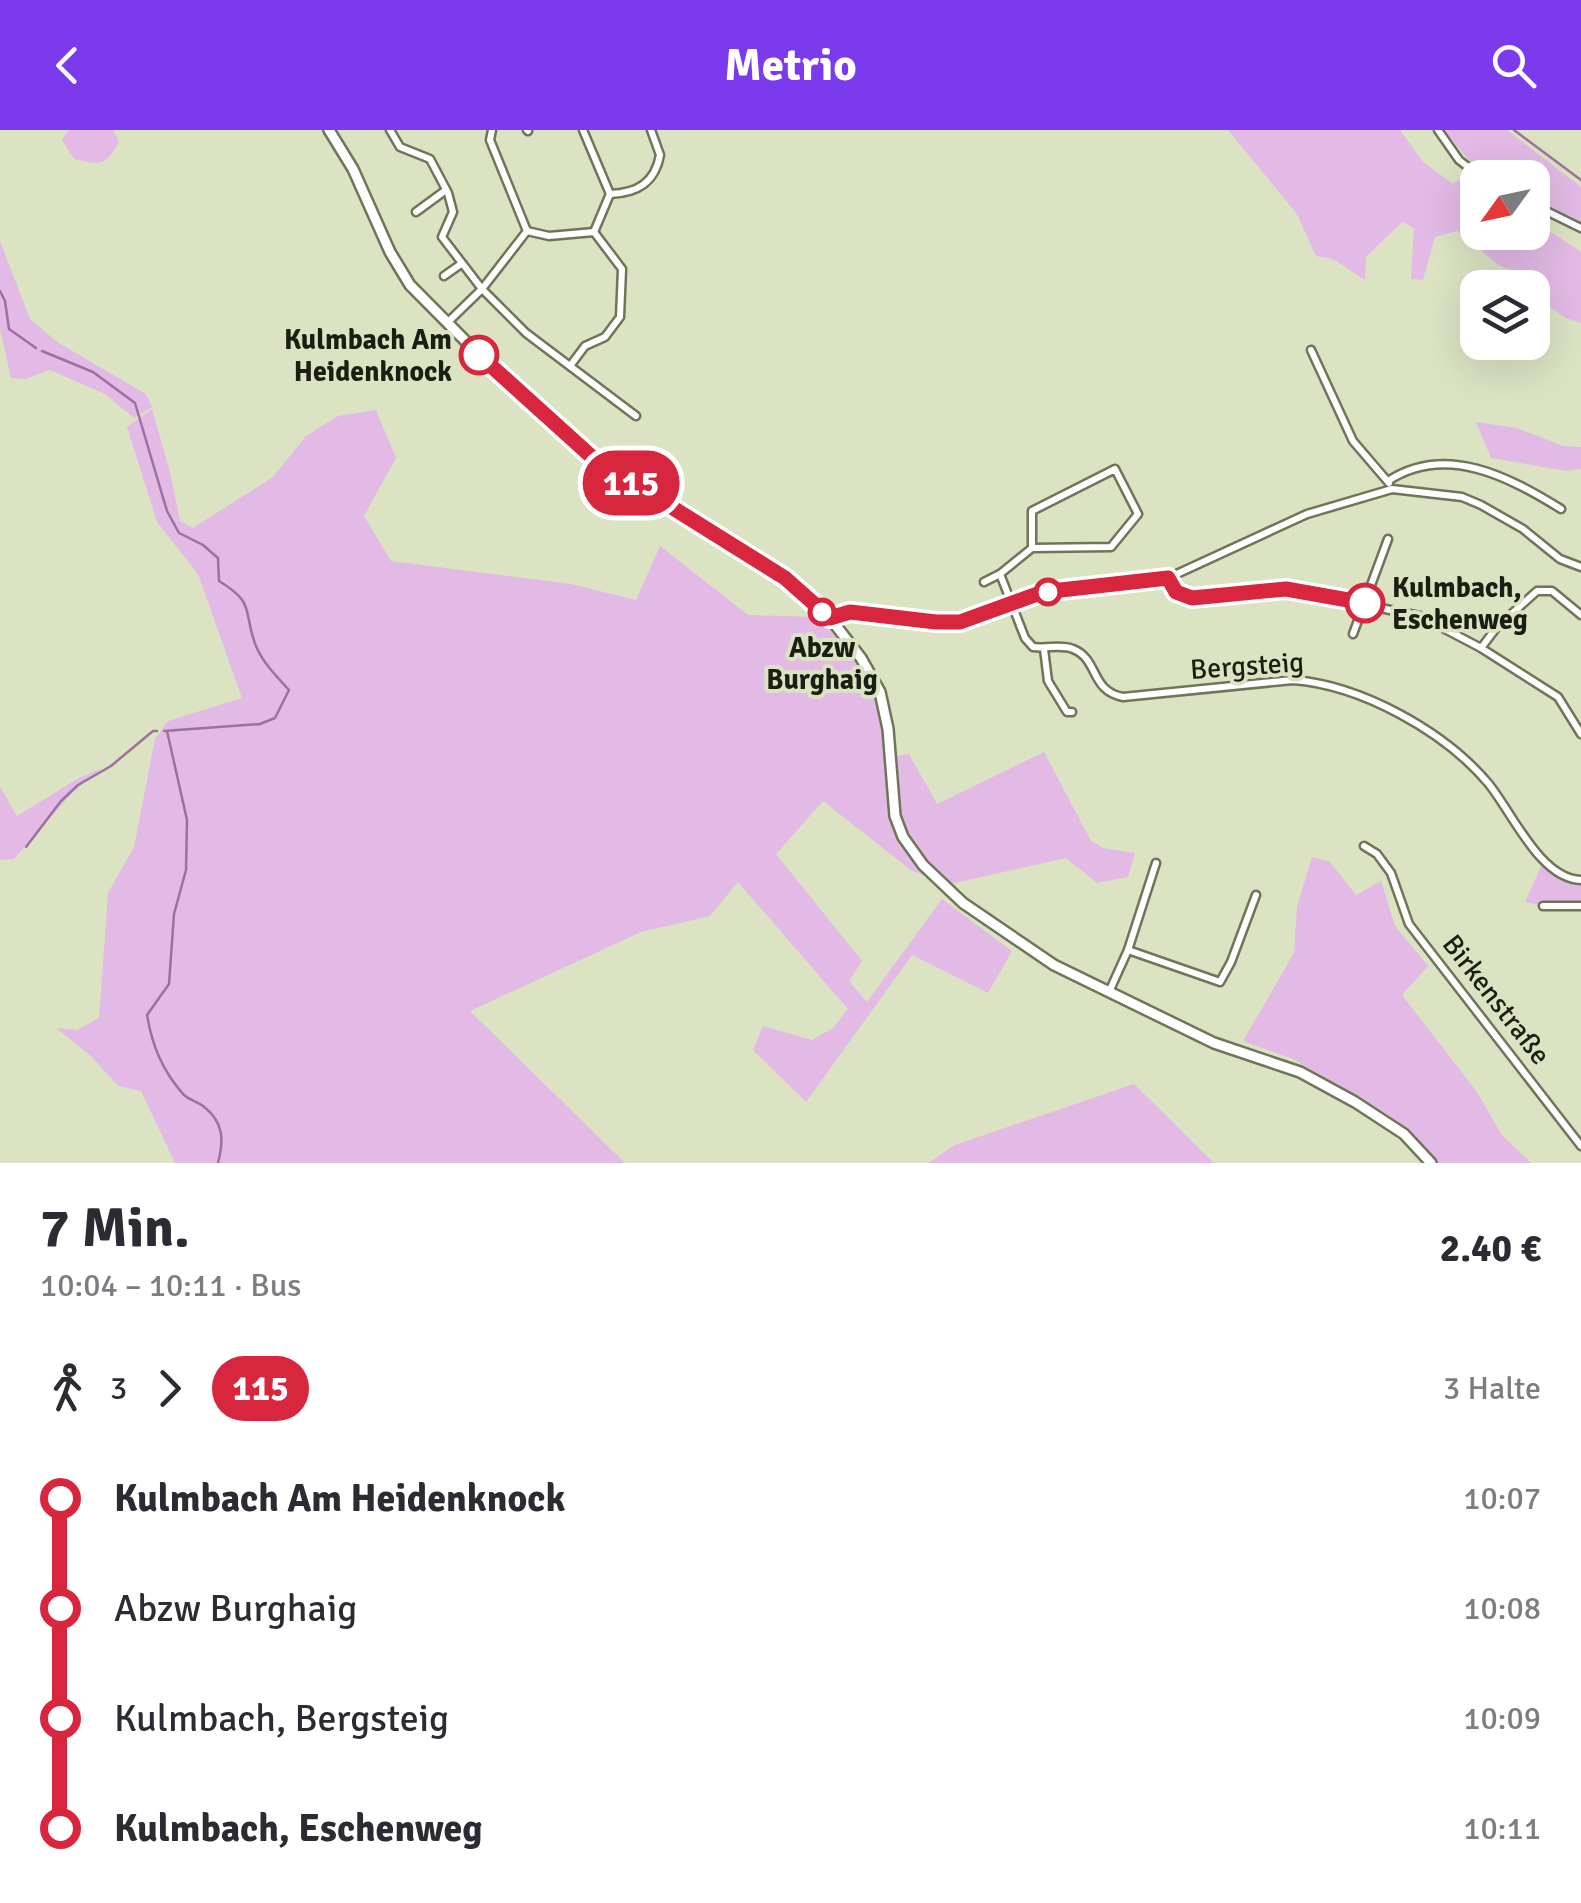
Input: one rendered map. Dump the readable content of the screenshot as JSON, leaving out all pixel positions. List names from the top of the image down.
{
  "streets": {
    "street": ["Bergsteig", "Birkenstraße"]
  },
  "places": ["Kulmbach Am Heidenknock", "Kulmbach, Eschenweg", "Abzw Burghaig"],
  "lines": ["bus line 115"],
  "north": "bottom left",
  "page": {
    "header": "Metrio",
    "on_map": "115",
    "heading": ["7 Min.", "10:04 – 10:11 · Bus", "2.40 €"],
    "legs": ["3", "115", "3 Halte"],
    "list": [
      {
        "name": "Kulmbach Am Heidenknock",
        "value": "10:07"
      },
      {
        "name": "Abzw Burghaig",
        "value": "10:08"
      },
      {
        "name": "Kulmbach, Bergsteig",
        "value": "10:09"
      },
      {
        "name": "Kulmbach, Eschenweg",
        "value": "10:11"
      }
    ]
  }
}
